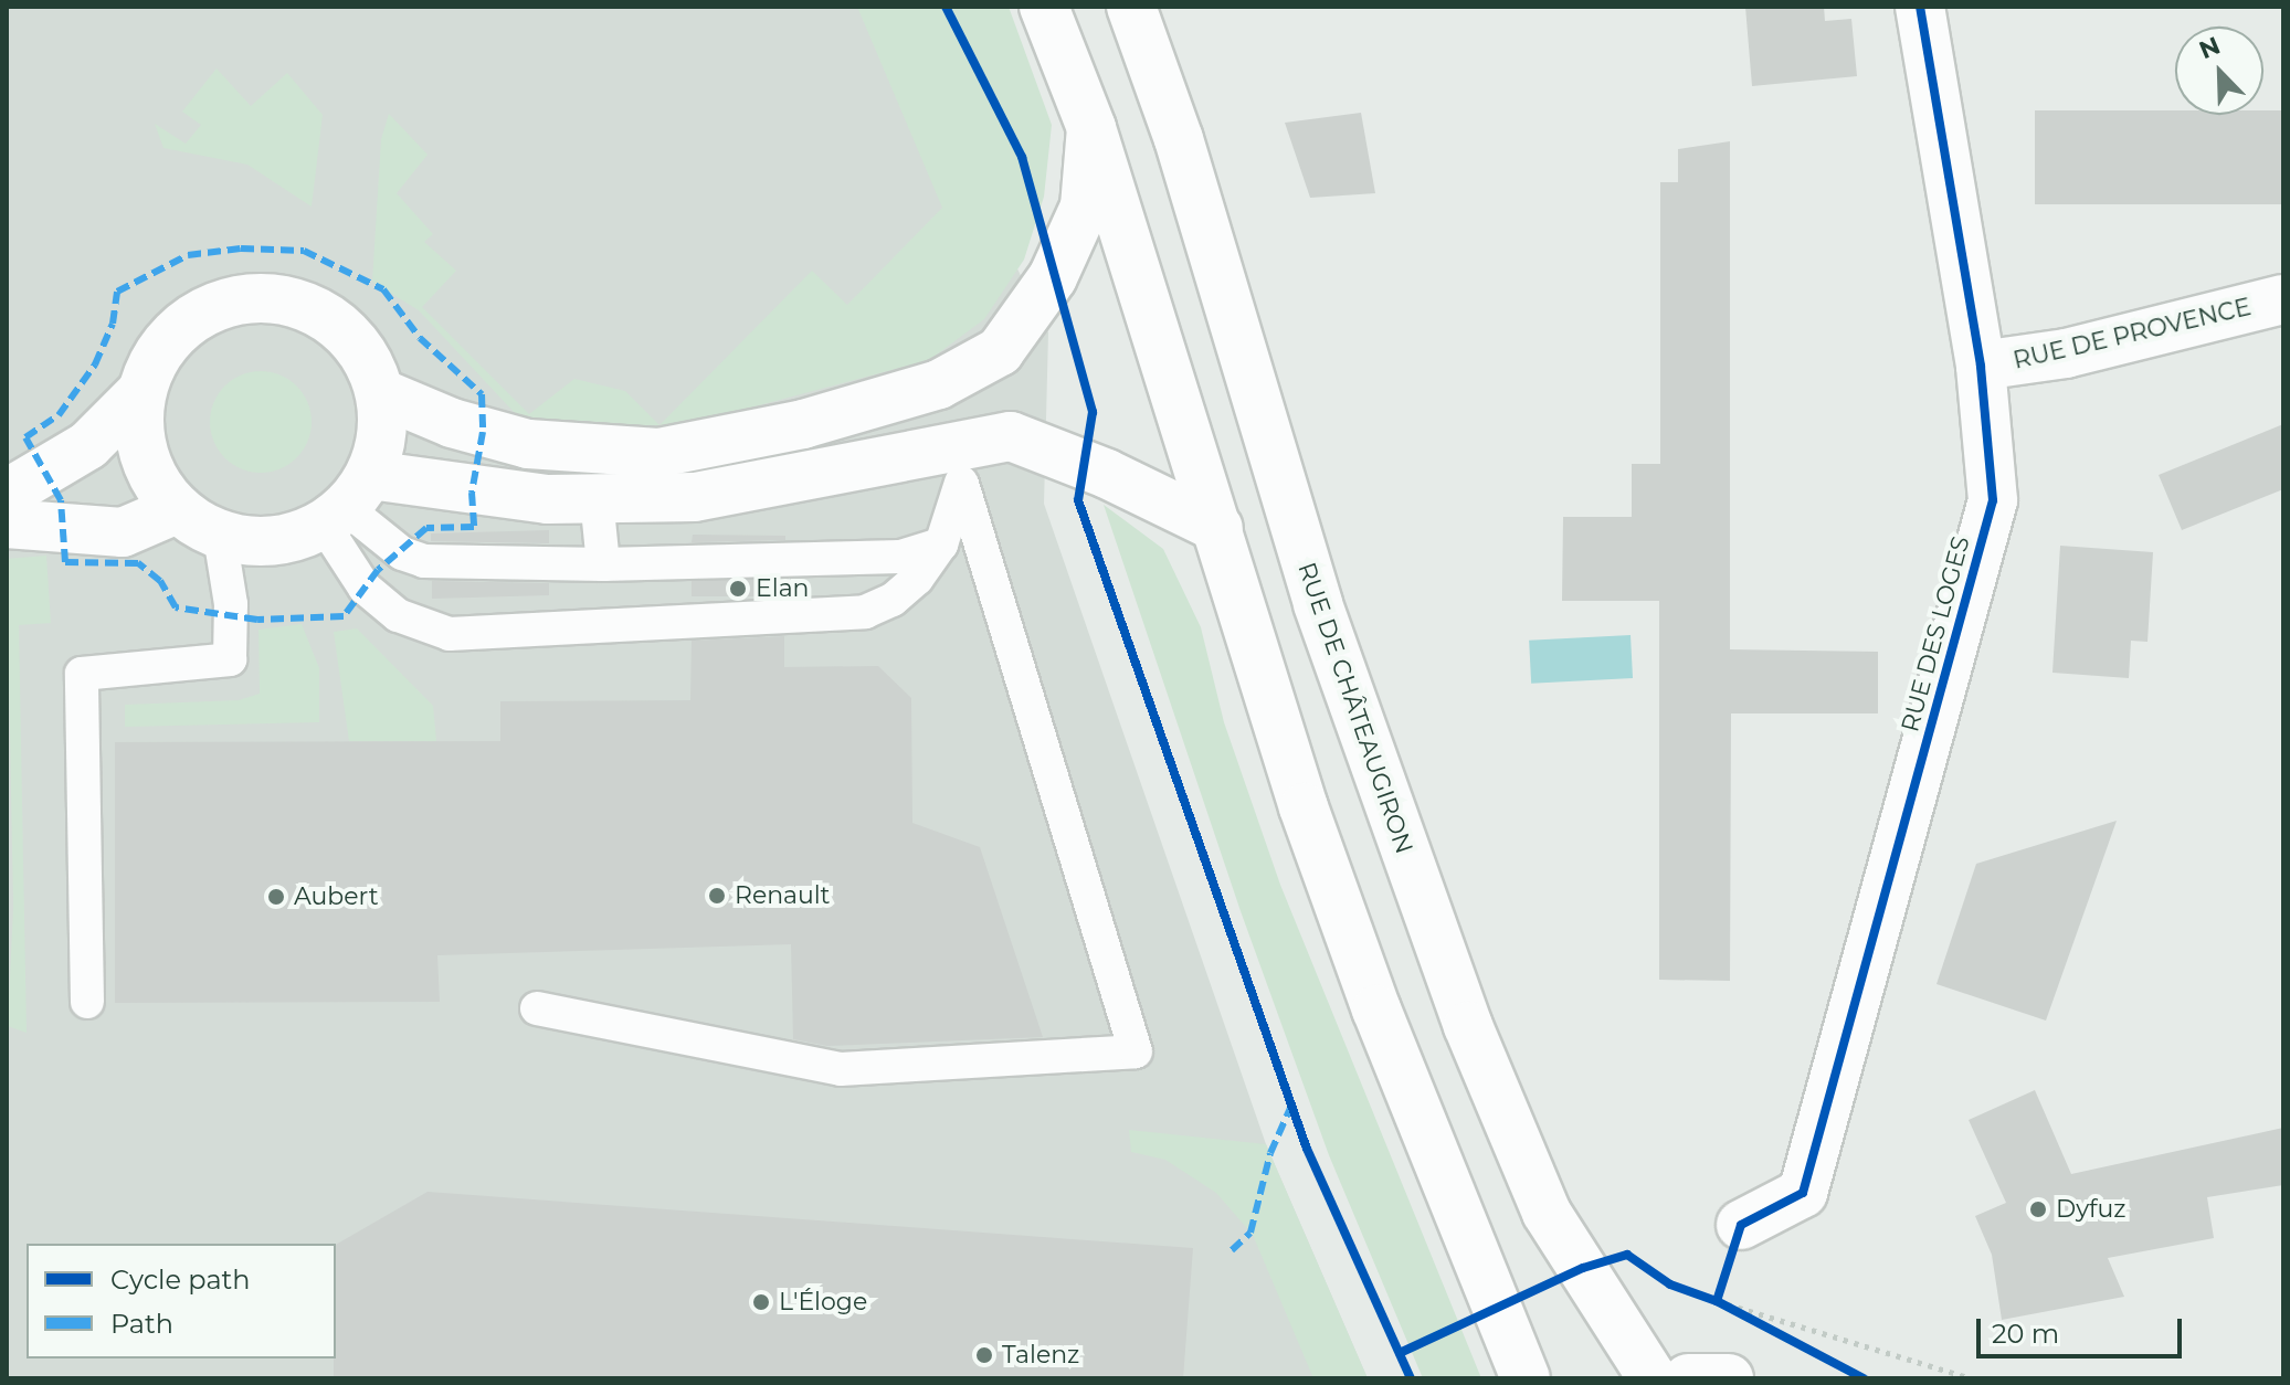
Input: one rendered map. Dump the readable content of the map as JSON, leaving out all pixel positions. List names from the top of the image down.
{
  "streets": {
    "street": ["RUE DE PROVENCE", "RUE DES LOGES", "RUE DE CHÂTEAUGIRON"]
  },
  "crossings": [
    ["RUE DE PROVENCE", "RUE DES LOGES"]
  ],
  "places": [
    "Elan",
    "Renault",
    "Aubert",
    "Dyfuz",
    "L'Éloge",
    "Talenz"
  ],
  "legend": ["Cycle path", "Path"],
  "scale_bar": "20 m",
  "north": "top left"
}
